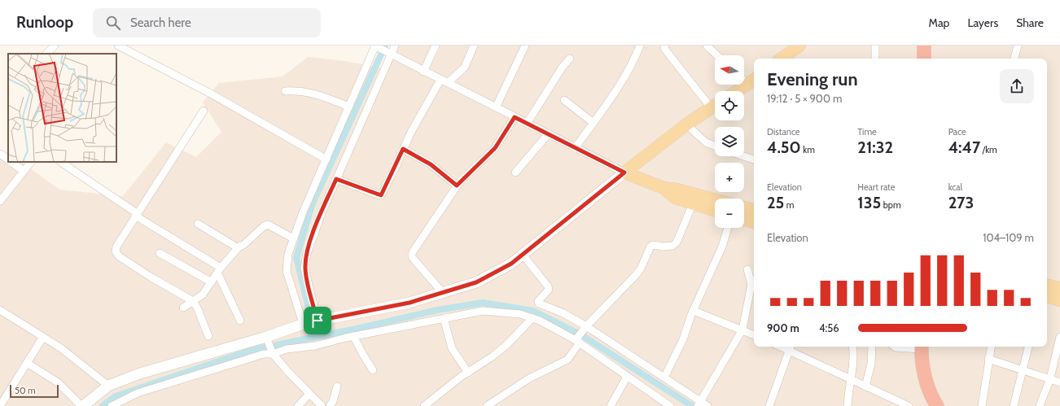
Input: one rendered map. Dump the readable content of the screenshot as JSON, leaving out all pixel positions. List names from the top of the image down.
{
  "scale_bar": "50 m",
  "north": "left",
  "page": {
    "header": "Runloop",
    "search": "Search here",
    "nav": ["Map", "Layers", "Share"],
    "map_buttons": ["+", "−"],
    "heading": ["Evening run", "19:12 · 5 × 900 m"],
    "stats": [
      ["Distance", "4.50 km"],
      ["Time", "21:32"],
      ["Pace", "4:47 /km"],
      ["Elevation", "25 m"],
      ["Heart rate", "135 bpm"],
      ["kcal", "273"]
    ],
    "chart": ["Elevation", "104–109 m"],
    "list": [
      {
        "name": "900 m",
        "note": "4:56"
      }
    ],
    "scale": "50 m"
  }
}
